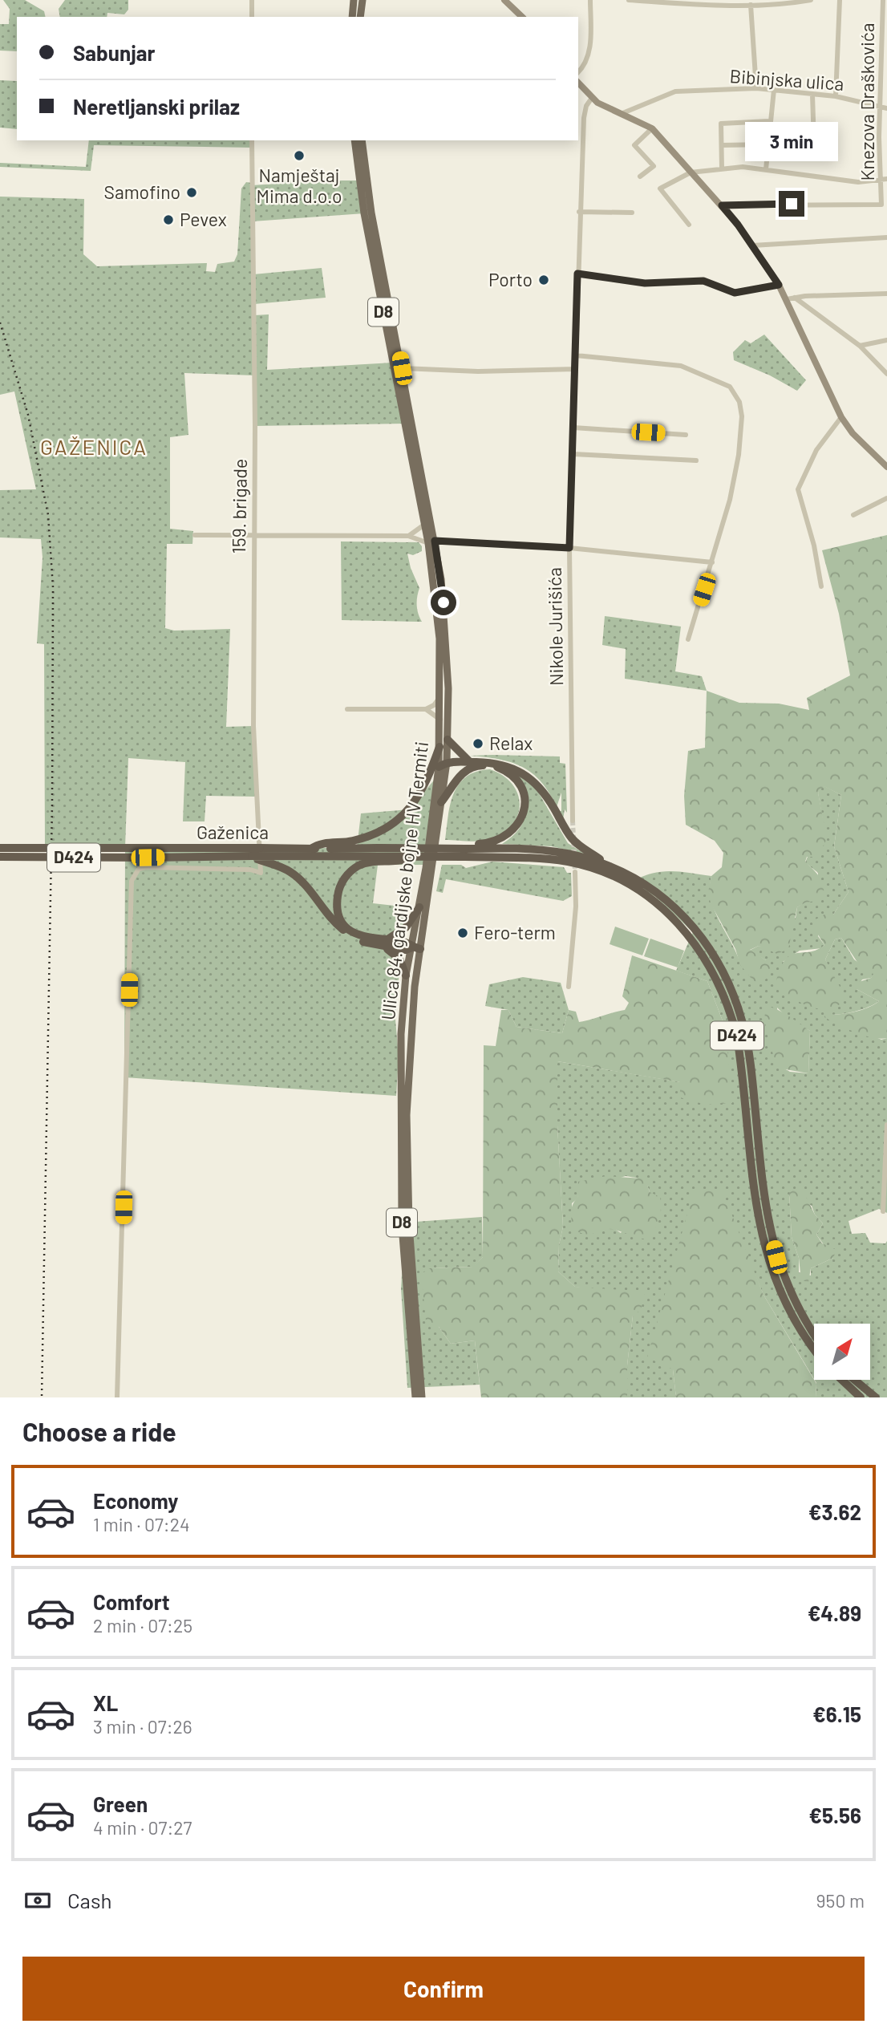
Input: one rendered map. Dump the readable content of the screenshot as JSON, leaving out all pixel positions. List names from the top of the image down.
{
  "streets": {
    "highway": ["Gaženica", "D424"],
    "main road": ["D8", "Ulica 84. gardijske bojne HV Termiti"],
    "street": [
      "Bibinjska ulica",
      "Knezova Draškovića",
      "159. brigade",
      "Nikole Jurišića"
    ]
  },
  "crossings": [
    ["Bibinjska ulica", "Knezova Draškovića"],
    ["Gaženica", "D424"]
  ],
  "districts": ["GAŽENICA"],
  "places": [
    "Namještaj Mima d.o.o",
    "Samofino",
    "Pevex",
    "Porto",
    "Relax",
    "Fero-term"
  ],
  "north": "top right",
  "page": {
    "banner": ["Sabunjar", "Neretljanski prilaz"],
    "bubble": "3 min",
    "heading": "Choose a ride",
    "list": [
      {
        "name": "Economy",
        "note": "1 min · 07:24",
        "value": "€3.62"
      },
      {
        "name": "Comfort",
        "note": "2 min · 07:25",
        "value": "€4.89"
      },
      {
        "name": "XL",
        "note": "3 min · 07:26",
        "value": "€6.15"
      },
      {
        "name": "Green",
        "note": "4 min · 07:27",
        "value": "€5.56"
      }
    ],
    "pay": ["Cash", "950 m"],
    "buttons": "Confirm"
  }
}
